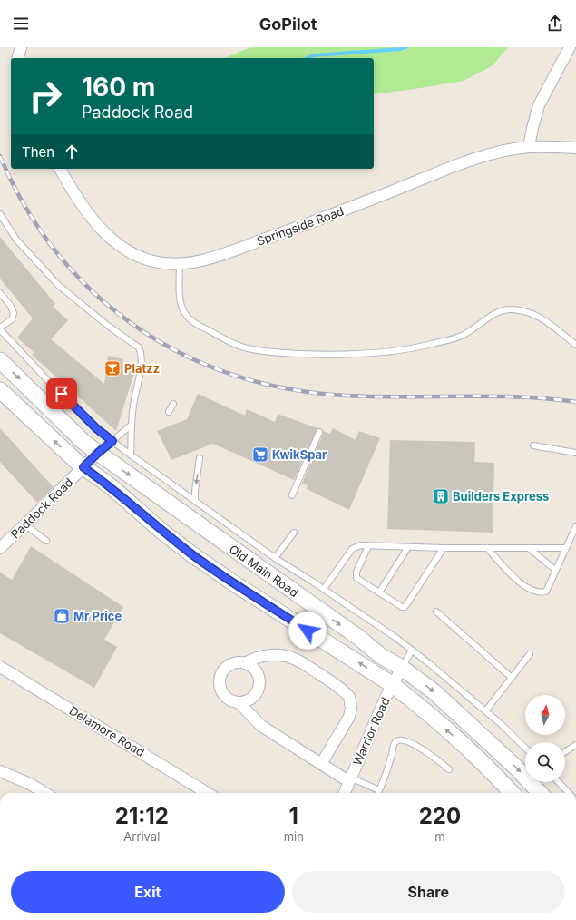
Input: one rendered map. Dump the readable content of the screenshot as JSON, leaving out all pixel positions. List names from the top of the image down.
{
  "streets": {
    "main road": ["Old Main Road"],
    "street": [
      "Springside Road",
      "Paddock Road",
      "Delamore Road",
      "Warrior Road"
    ]
  },
  "crossings": [
    ["Paddock Road", "Old Main Road"],
    ["Old Main Road", "Warrior Road"]
  ],
  "places": {
    "bar": ["Platzz"],
    "supermarket": ["KwikSpar"],
    "building": ["Builders Express"],
    "shop": ["Mr Price"]
  },
  "north": "top",
  "page": {
    "header": "GoPilot",
    "turn": ["160 m", "Paddock Road"],
    "then": "Then",
    "eta": [
      "21:12",
      "Arrival",
      "1",
      "min",
      "220",
      "m"
    ],
    "buttons": ["Exit", "Share"]
  }
}
